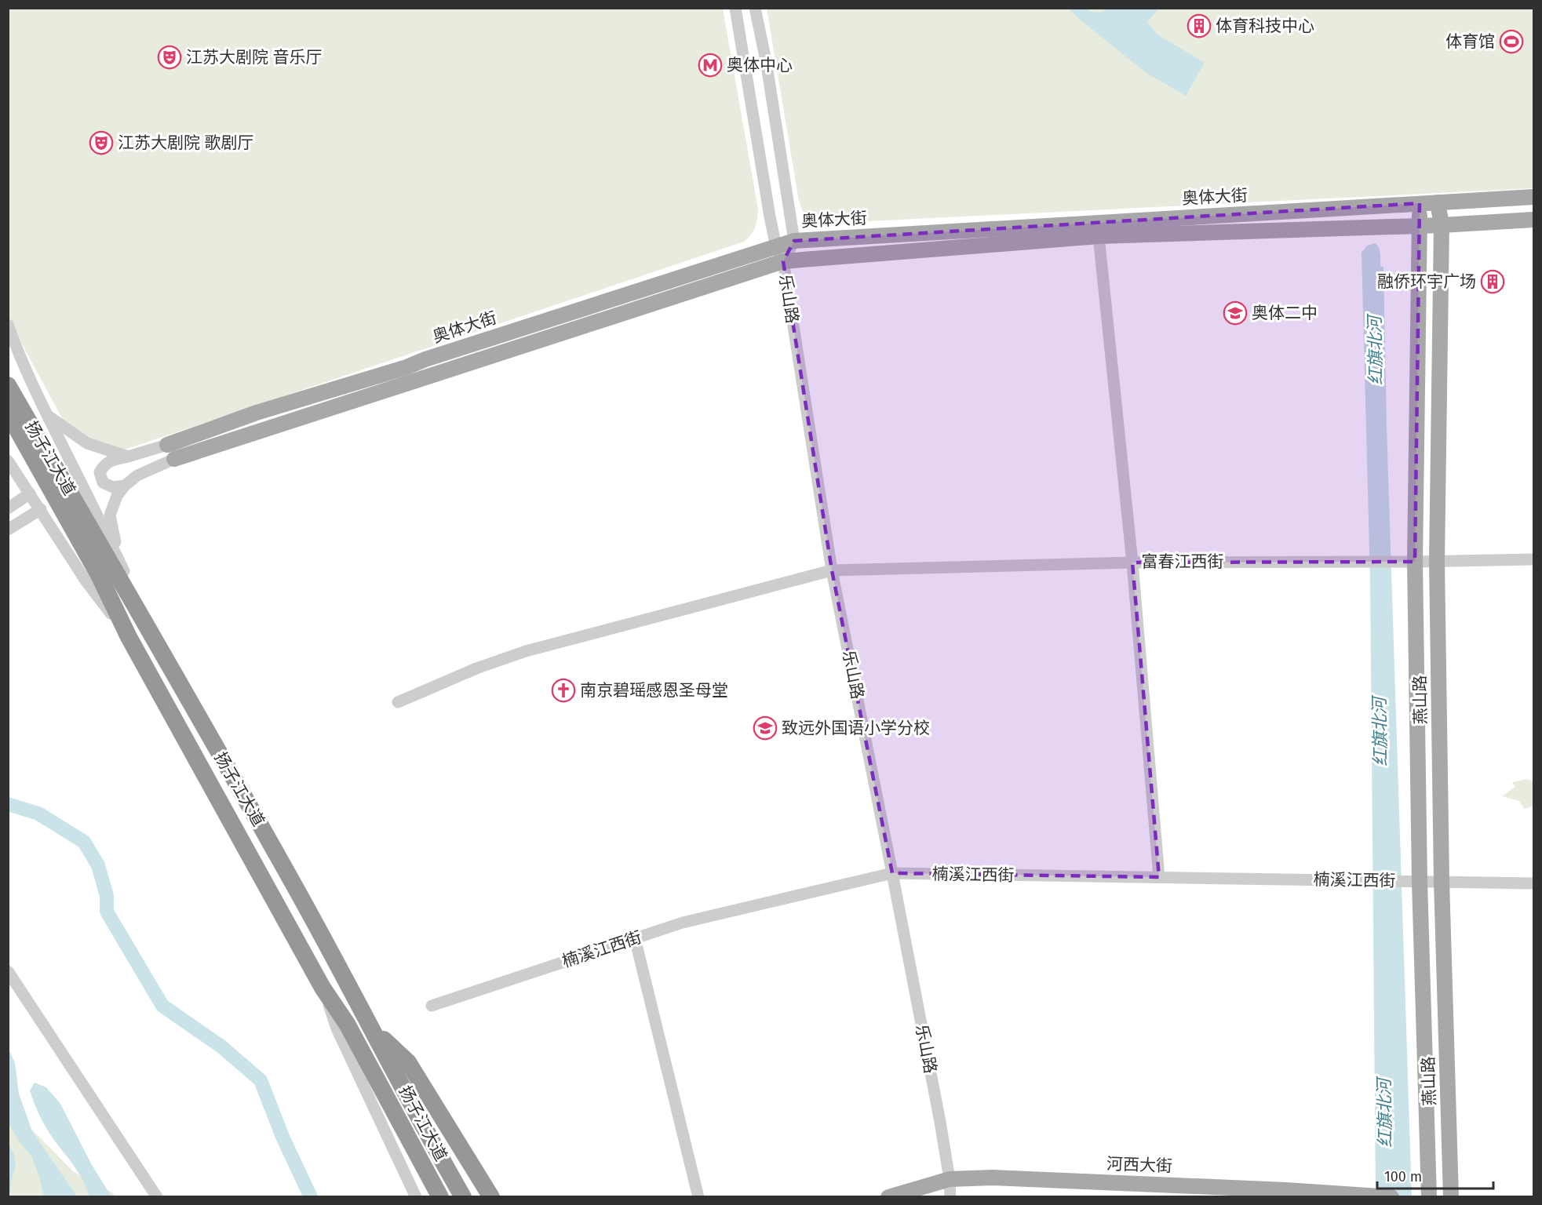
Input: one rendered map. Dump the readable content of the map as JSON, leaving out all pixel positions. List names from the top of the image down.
{
  "streets": {
    "highway": ["扬子江大道"],
    "main road": ["奥体大街", "燕山路", "河西大街"],
    "street": ["乐山路", "富春江西街", "楠溪江西街"]
  },
  "crossings": [
    ["奥体大街", "乐山路"],
    ["奥体大街", "燕山路"],
    ["乐山路", "富春江西街"],
    ["乐山路", "楠溪江西街"],
    ["乐山路", "河西大街"],
    ["富春江西街", "燕山路"],
    ["燕山路", "楠溪江西街"]
  ],
  "water": ["红旗北河"],
  "places": {
    "building": ["体育科技中心", "融侨环宇广场"],
    "sports": ["体育馆"],
    "theatre": ["江苏大剧院 音乐厅", "江苏大剧院 歌剧厅"],
    "metro station": ["奥体中心"],
    "school or university": ["奥体二中", "致远外国语小学分校"],
    "church": ["南京碧瑶感恩圣母堂"]
  },
  "scale_bar": "100 m"
}
